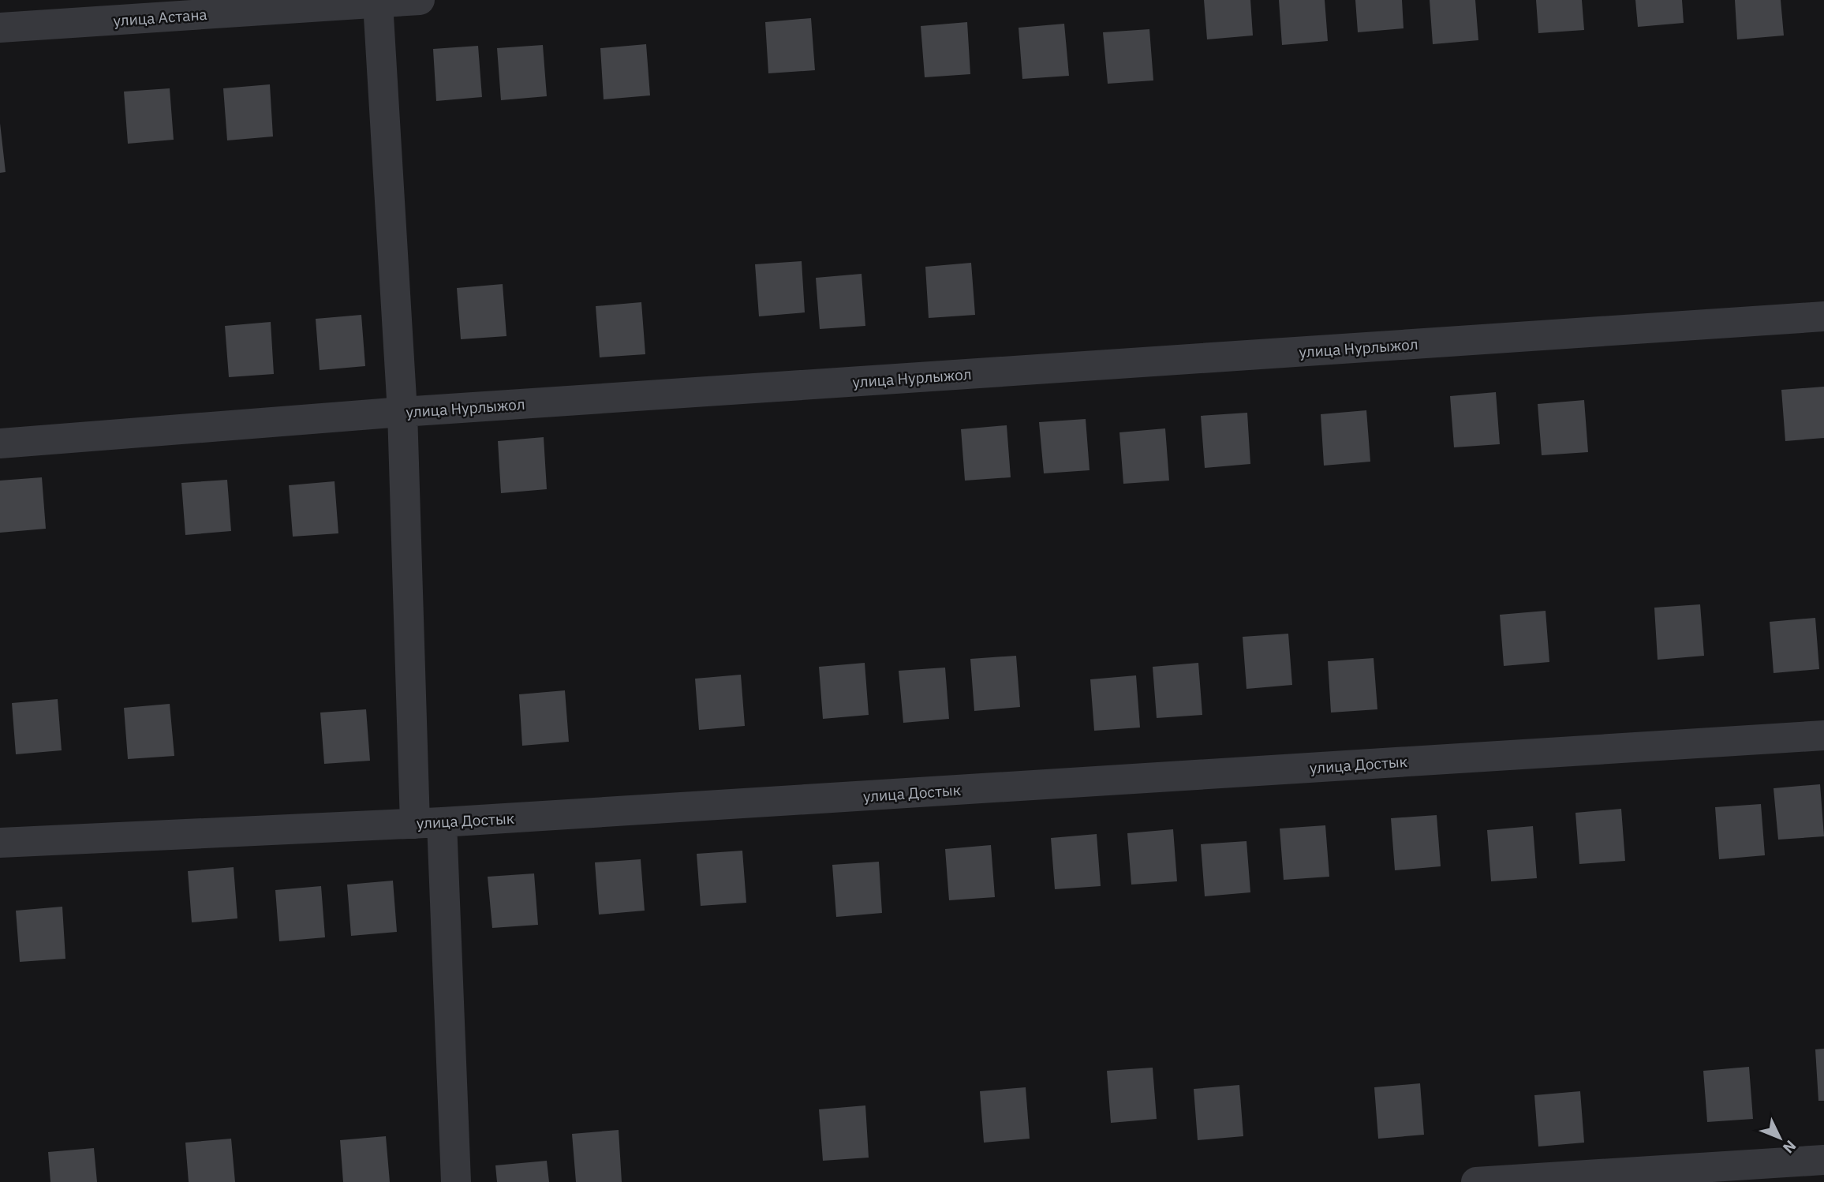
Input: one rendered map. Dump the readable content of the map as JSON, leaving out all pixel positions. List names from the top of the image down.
{
  "streets": {
    "street": ["улица Астана", "улица Нурлыжол", "улица Достык"]
  },
  "north": "bottom right"
}
